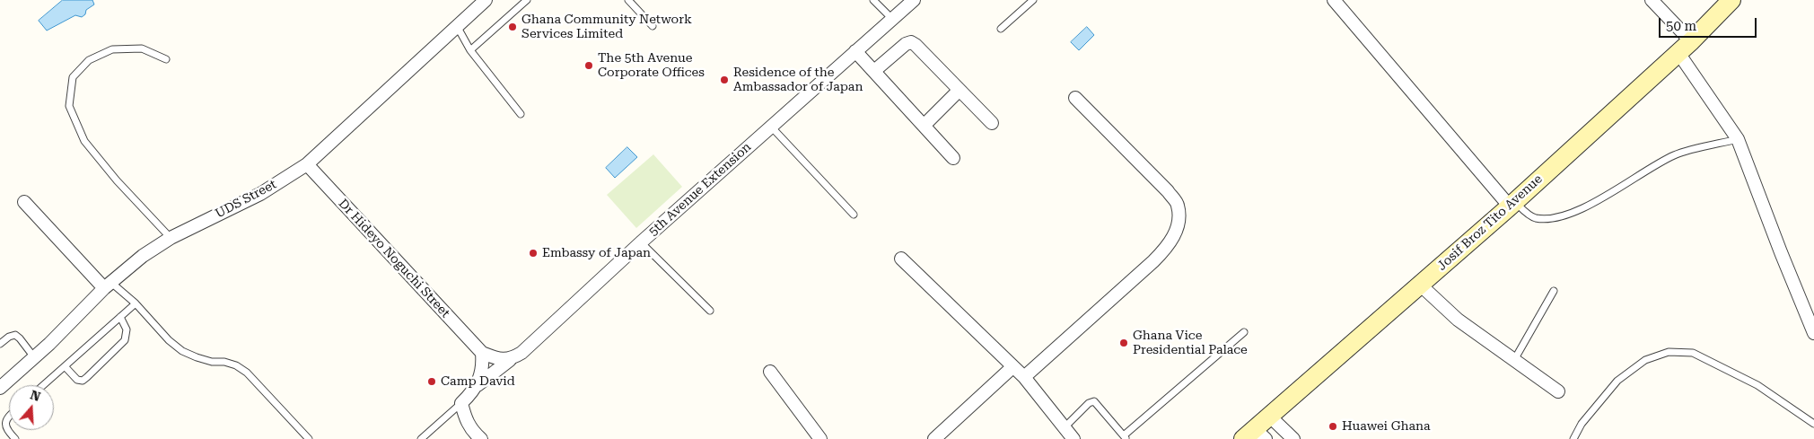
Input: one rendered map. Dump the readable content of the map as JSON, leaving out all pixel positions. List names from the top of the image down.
{
  "streets": {
    "street": [
      "5th Avenue Extension",
      "UDS Street",
      "Josif Broz Tito Avenue",
      "Dr Hideyo Noguchi Street"
    ]
  },
  "crossings": [
    ["UDS Street", "Dr Hideyo Noguchi Street"]
  ],
  "places": [
    "Ghana Community Network Services Limited",
    "The 5th Avenue Corporate Offices",
    "Residence of the Ambassador of Japan",
    "Embassy of Japan",
    "Ghana Vice Presidential Palace",
    "Camp David",
    "Huawei Ghana"
  ],
  "scale_bar": "50 m",
  "north": "top"
}
